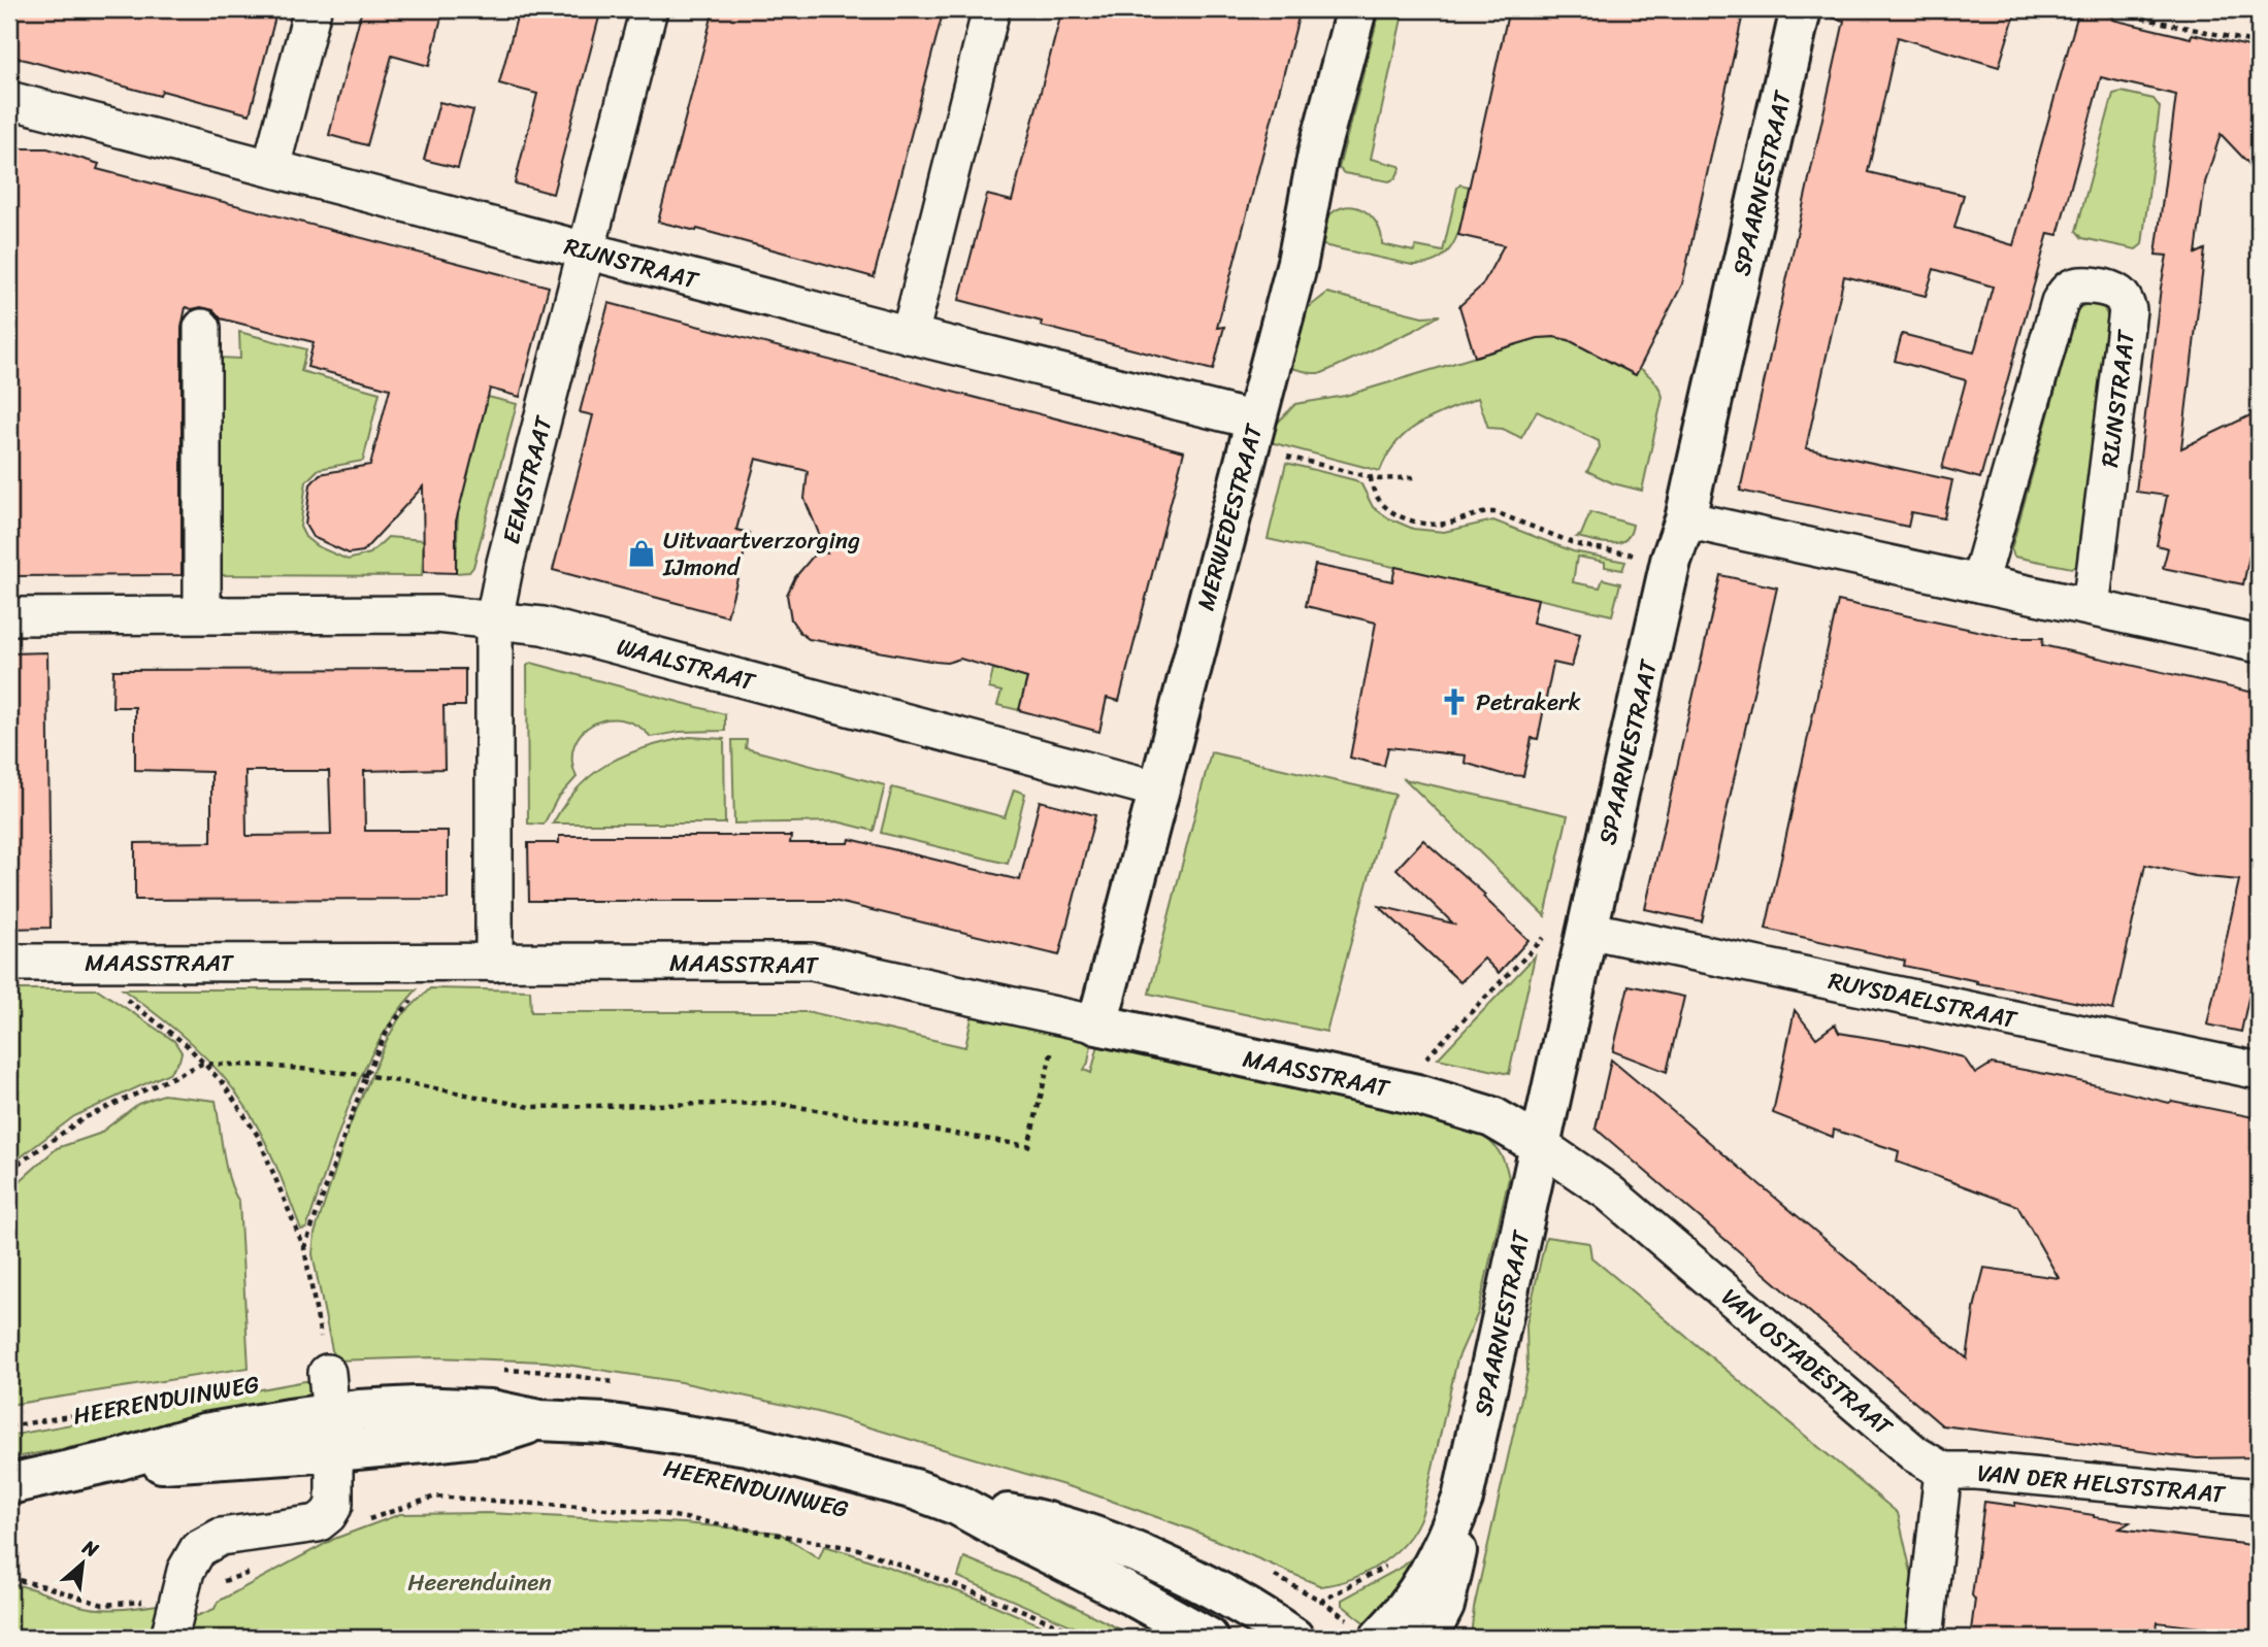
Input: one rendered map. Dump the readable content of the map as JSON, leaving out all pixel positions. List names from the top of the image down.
{
  "streets": {
    "street": [
      "SPAARNESTRAAT",
      "RIJNSTRAAT",
      "EEMSTRAAT",
      "MERWEDESTRAAT",
      "WAALSTRAAT",
      "MAASSTRAAT",
      "RUYSDAELSTRAAT",
      "VAN OSTADESTRAAT",
      "HEERENDUINWEG",
      "VAN DER HELSTSTRAAT"
    ]
  },
  "crossings": [
    ["SPAARNESTRAAT", "MAASSTRAAT"],
    ["SPAARNESTRAAT", "RUYSDAELSTRAAT"],
    ["SPAARNESTRAAT", "VAN OSTADESTRAAT"],
    ["RIJNSTRAAT", "EEMSTRAAT"],
    ["RIJNSTRAAT", "MERWEDESTRAAT"],
    ["EEMSTRAAT", "WAALSTRAAT"],
    ["EEMSTRAAT", "MAASSTRAAT"],
    ["MERWEDESTRAAT", "WAALSTRAAT"],
    ["MERWEDESTRAAT", "MAASSTRAAT"],
    ["MAASSTRAAT", "VAN OSTADESTRAAT"],
    ["VAN OSTADESTRAAT", "VAN DER HELSTSTRAAT"]
  ],
  "parks": ["Heerenduinen"],
  "places": {
    "shop": ["Uitvaartverzorging IJmond"],
    "church": ["Petrakerk"]
  },
  "north": "top right"
}
